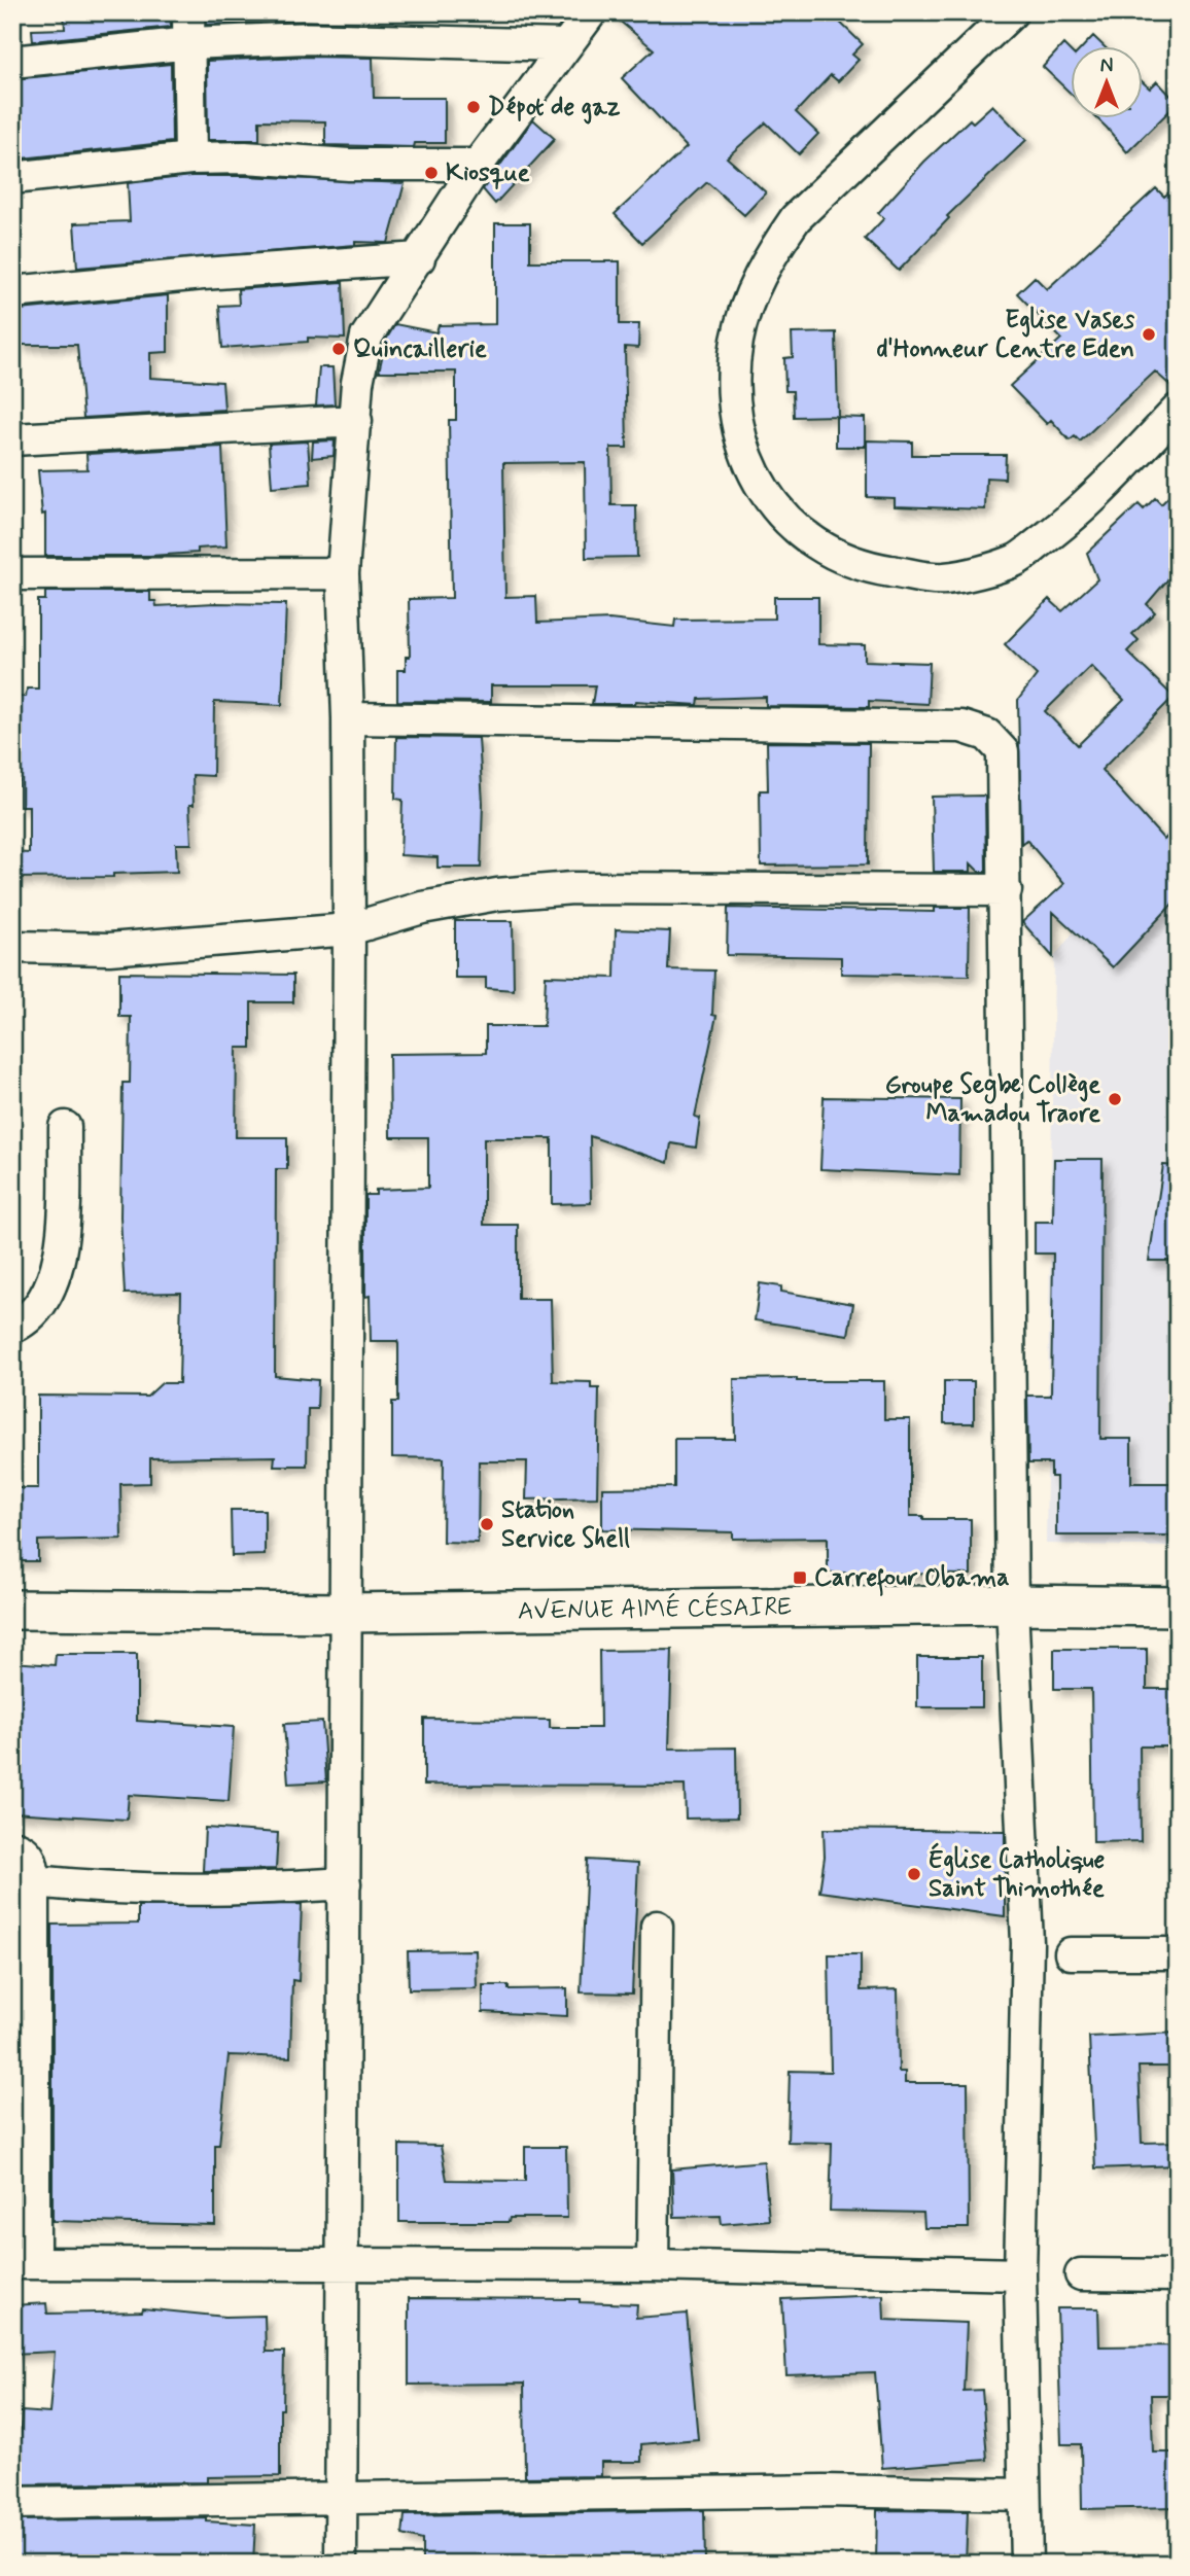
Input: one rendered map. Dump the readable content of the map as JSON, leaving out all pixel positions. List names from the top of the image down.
{
  "streets": {
    "street": ["AVENUE AIMÉ CÉSAIRE"]
  },
  "places": {
    "other": [
      "Dépot de gaz",
      "Kiosque",
      "Eglise Vases d'Honneur Centre Eden",
      "Quincaillerie",
      "Groupe Segbe Collège Mamadou Traore",
      "Station Service Shell",
      "Église Catholique Saint Thimothée"
    ],
    "transit": ["Carrefour Obama"]
  },
  "north": "top"
}
